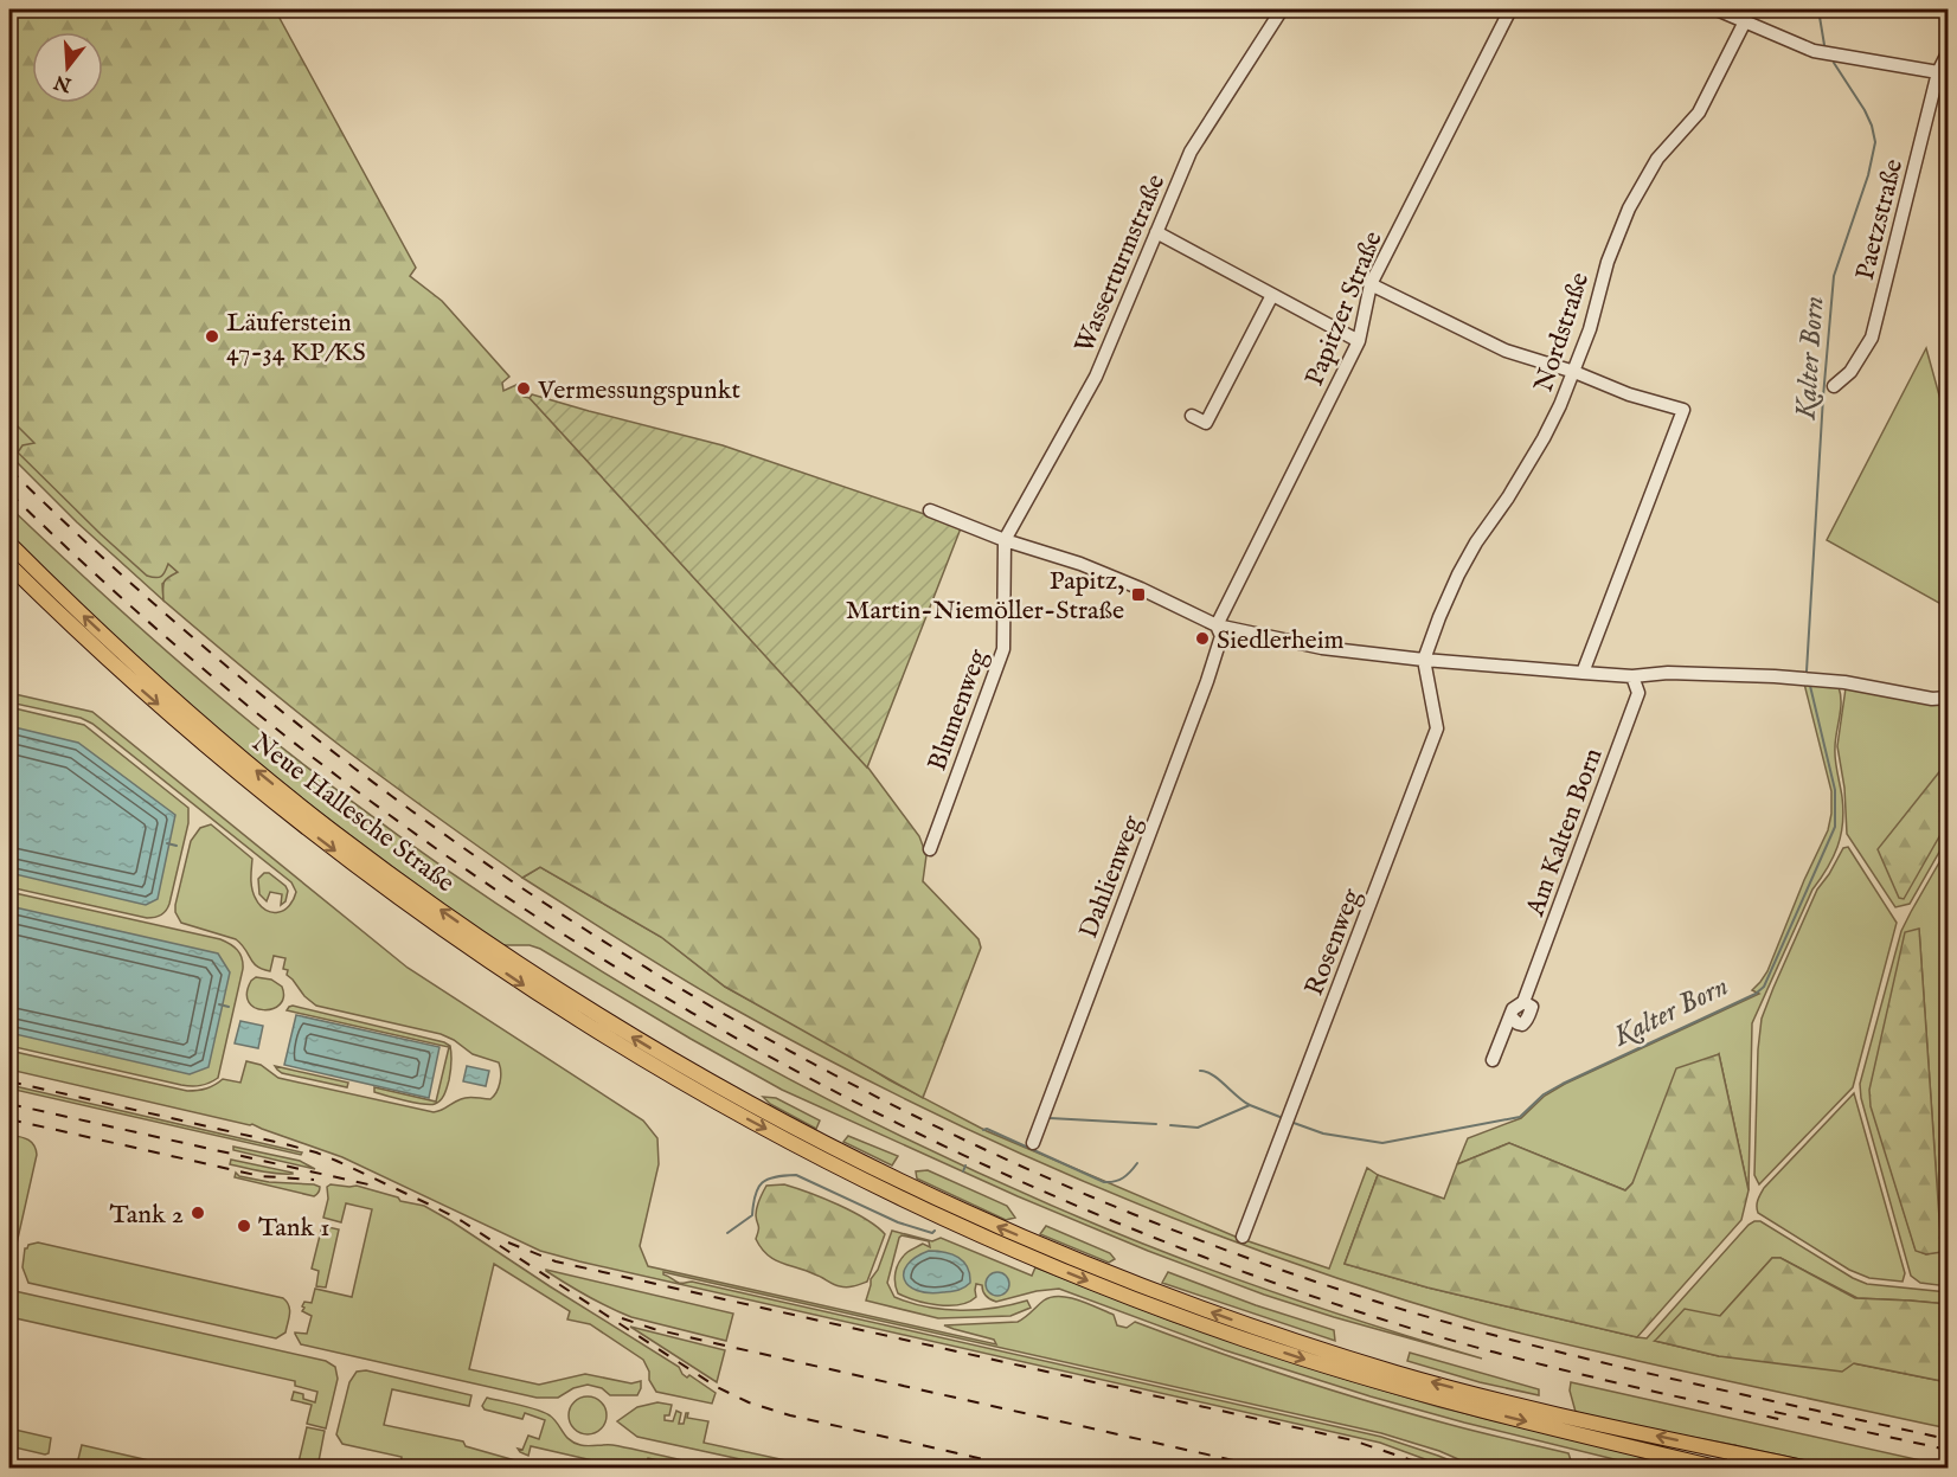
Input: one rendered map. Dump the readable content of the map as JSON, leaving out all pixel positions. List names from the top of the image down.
{
  "streets": {
    "main road": ["Neue Hallesche Straße"],
    "street": [
      "Paetzstraße",
      "Wasserturmstraße",
      "Papitzer Straße",
      "Nordstraße",
      "Blumenweg",
      "Am Kalten Born",
      "Dahlienweg",
      "Rosenweg"
    ]
  },
  "crossings": [
    ["Wasserturmstraße", "Blumenweg"],
    ["Papitzer Straße", "Dahlienweg"],
    ["Nordstraße", "Rosenweg"]
  ],
  "water": ["Kalter Born"],
  "places": {
    "other": [
      "Läuferstein 47-34 KP/KS",
      "Vermessungspunkt",
      "Siedlerheim",
      "Tank 2",
      "Tank 1"
    ],
    "transit": ["Papitz, Martin-Niemöller-Straße"]
  },
  "north": "bottom"
}
